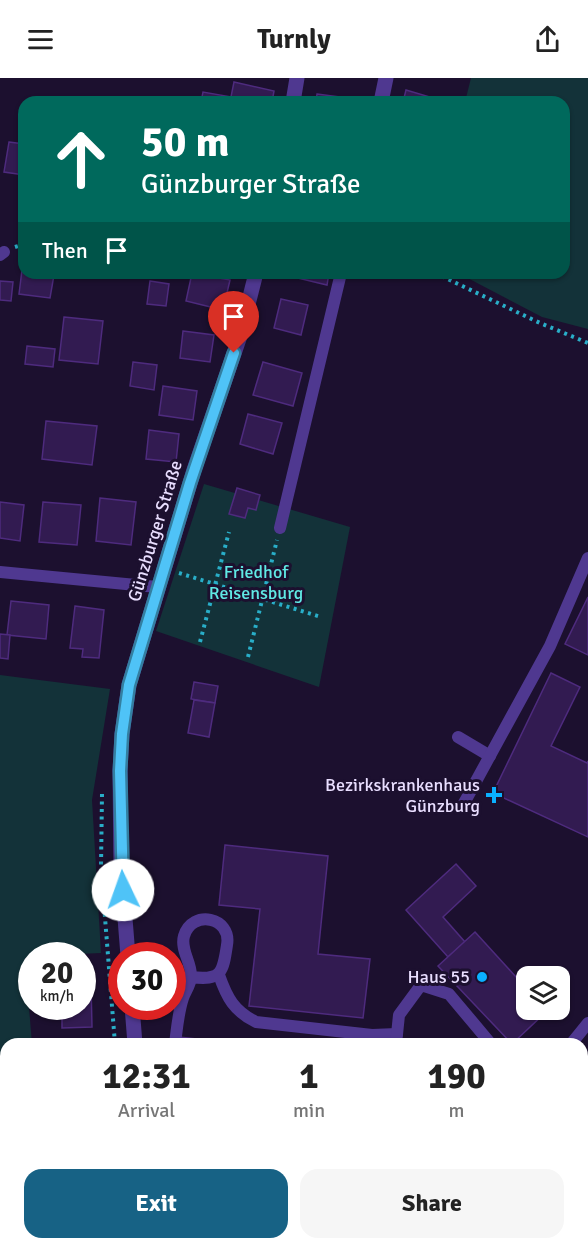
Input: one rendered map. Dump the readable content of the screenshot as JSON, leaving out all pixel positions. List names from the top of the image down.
{
  "streets": {
    "street": ["Günzburger Straße"]
  },
  "parks": ["Friedhof Reisensburg"],
  "places": {
    "health": ["Bezirkskrankenhaus Günzburg"],
    "other": ["Haus 55"]
  },
  "page": {
    "header": "Turnly",
    "turn": ["50 m", "Günzburger Straße"],
    "then": "Then",
    "speed": "20 km/h",
    "limit": "30",
    "eta": [
      "12:31",
      "Arrival",
      "1",
      "min",
      "190",
      "m"
    ],
    "buttons": ["Exit", "Share"]
  }
}
